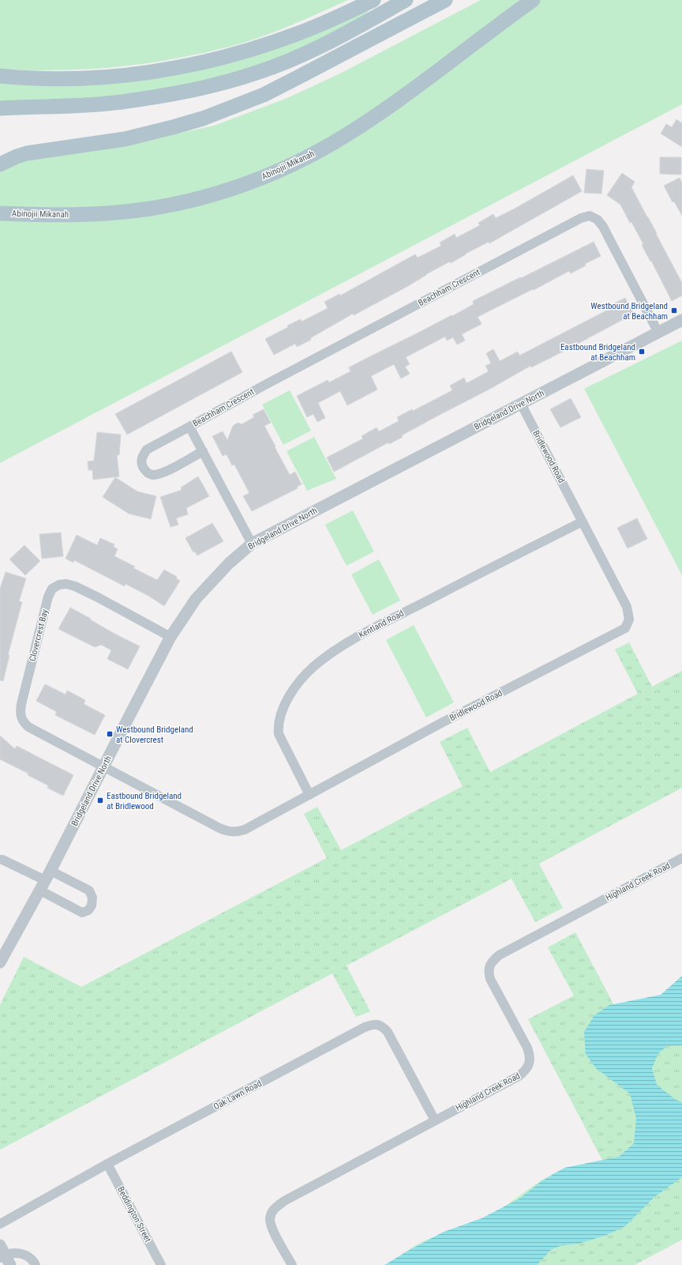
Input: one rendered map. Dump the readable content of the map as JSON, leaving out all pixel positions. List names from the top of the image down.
{
  "streets": {
    "main road": ["Abinojii Mikanah"],
    "street": [
      "Beachham Crescent",
      "Bridgeland Drive North",
      "Bridlewood Road",
      "Kentland Road",
      "Clovercrest Bay",
      "Highland Creek Road",
      "Oak Lawn Road",
      "Beddington Street"
    ]
  },
  "crossings": [
    ["Beachham Crescent", "Bridgeland Drive North"],
    ["Bridgeland Drive North", "Bridlewood Road"],
    ["Bridgeland Drive North", "Clovercrest Bay"],
    ["Bridlewood Road", "Kentland Road"],
    ["Bridlewood Road", "Clovercrest Bay"],
    ["Highland Creek Road", "Oak Lawn Road"],
    ["Oak Lawn Road", "Beddington Street"]
  ],
  "places": {
    "transit": [
      "Westbound Bridgeland at Beachham",
      "Eastbound Bridgeland at Beachham",
      "Westbound Bridgeland at Clovercrest",
      "Eastbound Bridgeland at Bridlewood"
    ]
  }
}
